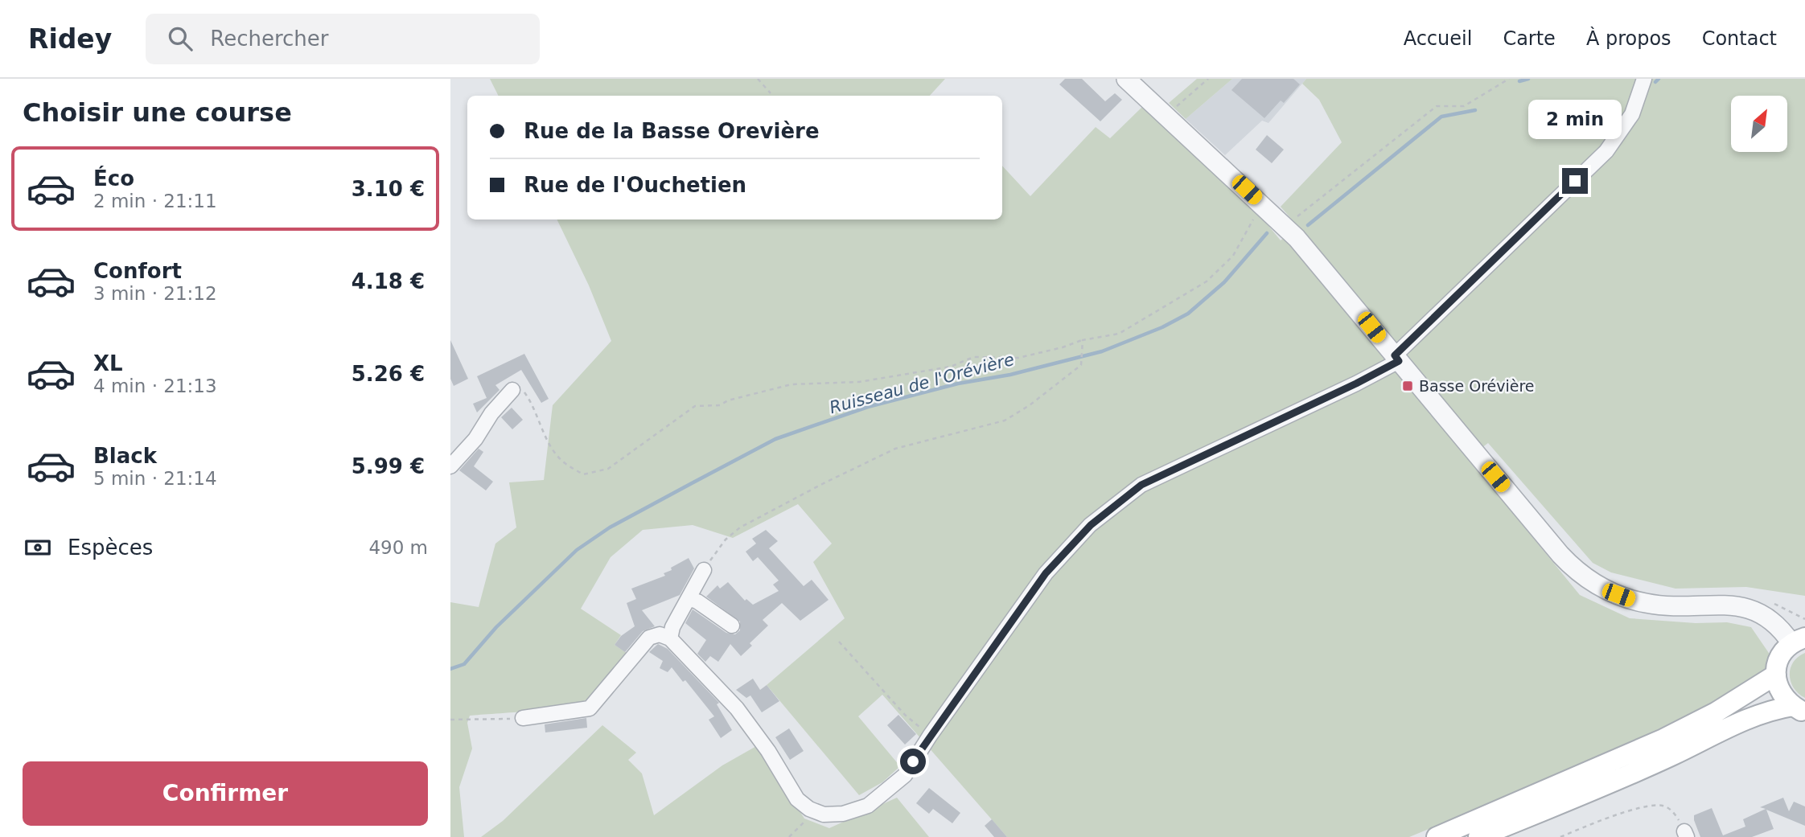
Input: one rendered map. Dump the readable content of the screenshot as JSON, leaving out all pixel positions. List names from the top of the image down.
{
  "water": ["Ruisseau de l'Orévière"],
  "places": {
    "transit": ["Basse Orévière"]
  },
  "north": "top right",
  "page": {
    "header": "Ridey",
    "search": "Rechercher",
    "nav": [
      "Accueil",
      "Carte",
      "À propos",
      "Contact"
    ],
    "heading": "Choisir une course",
    "banner": ["Rue de la Basse Orevière", "Rue de l'Ouchetien"],
    "bubble": "2 min",
    "list": [
      {
        "name": "Éco",
        "note": "2 min · 21:11",
        "value": "3.10 €"
      },
      {
        "name": "Confort",
        "note": "3 min · 21:12",
        "value": "4.18 €"
      },
      {
        "name": "XL",
        "note": "4 min · 21:13",
        "value": "5.26 €"
      },
      {
        "name": "Black",
        "note": "5 min · 21:14",
        "value": "5.99 €"
      }
    ],
    "pay": ["Espèces", "490 m"],
    "buttons": "Confirmer"
  }
}
